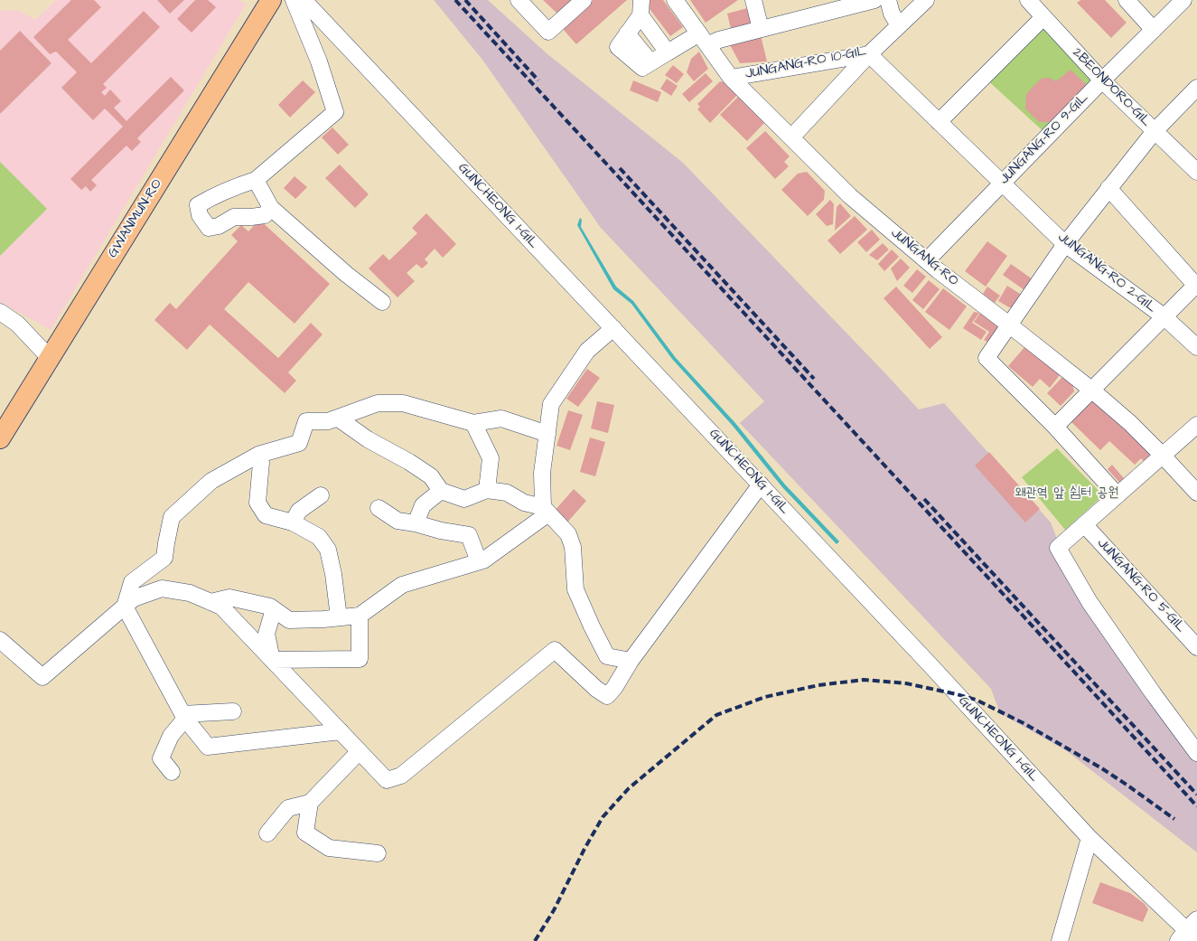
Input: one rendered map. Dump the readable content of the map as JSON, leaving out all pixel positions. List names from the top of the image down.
{
  "streets": {
    "main road": ["GWANMUN-RO"],
    "street": [
      "JUNGANG-RO 10-GIL",
      "2BEONDORO-GIL",
      "JUNGANG-RO 9-GIL",
      "GUNCHEONG 1-GIL",
      "JUNGANG-RO",
      "JUNGANG-RO 2-GIL",
      "JUNGANG-RO 5-GIL"
    ]
  },
  "crossings": [
    ["JUNGANG-RO 10-GIL", "JUNGANG-RO"],
    ["JUNGANG-RO 10-GIL", "JUNGANG-RO 2-GIL"],
    ["2BEONDORO-GIL", "JUNGANG-RO 9-GIL"],
    ["JUNGANG-RO 9-GIL", "JUNGANG-RO"],
    ["JUNGANG-RO 9-GIL", "JUNGANG-RO 2-GIL"]
  ],
  "parks": ["왜관역 앞 쉼터 공원"]
}
